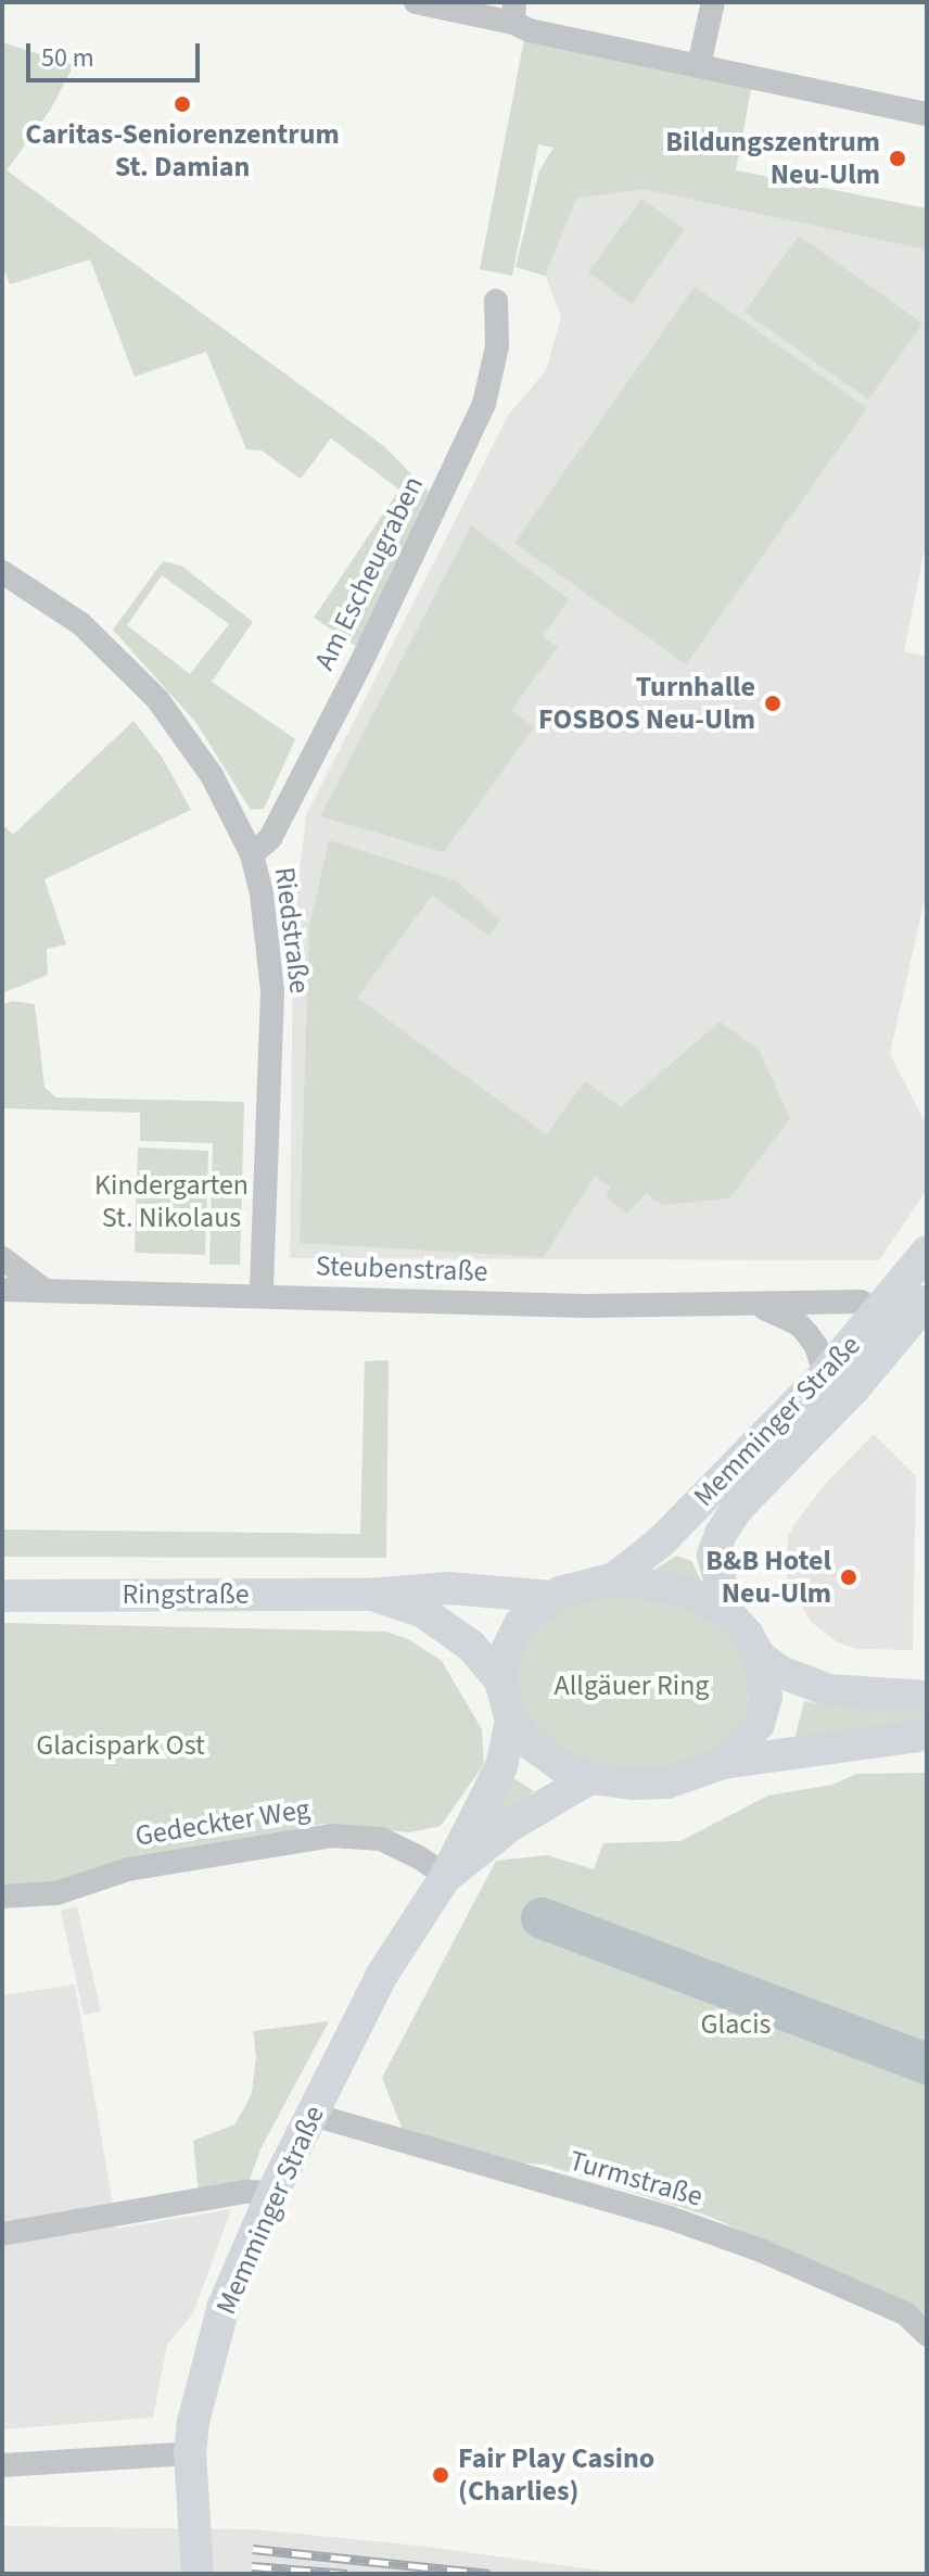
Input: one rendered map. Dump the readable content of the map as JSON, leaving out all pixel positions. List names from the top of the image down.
{
  "streets": {
    "main road": ["Memminger Straße", "Ringstraße"],
    "street": [
      "Am Escheugraben",
      "Riedstraße",
      "Steubenstraße",
      "Gedeckter Weg",
      "Turmstraße"
    ]
  },
  "crossings": [
    ["Am Escheugraben", "Riedstraße"],
    ["Riedstraße", "Steubenstraße"],
    ["Steubenstraße", "Memminger Straße"],
    ["Memminger Straße", "Ringstraße"],
    ["Memminger Straße", "Gedeckter Weg"],
    ["Memminger Straße", "Turmstraße"]
  ],
  "parks": [
    "Kindergarten St. Nikolaus",
    "Allgäuer Ring",
    "Glacispark Ost",
    "Glacis"
  ],
  "places": [
    "Caritas-Seniorenzentrum St. Damian",
    "Bildungszentrum Neu-Ulm",
    "Turnhalle FOSBOS Neu-Ulm",
    "B&B Hotel Neu-Ulm",
    "Fair Play Casino (Charlies)"
  ],
  "scale_bar": "50 m"
}
